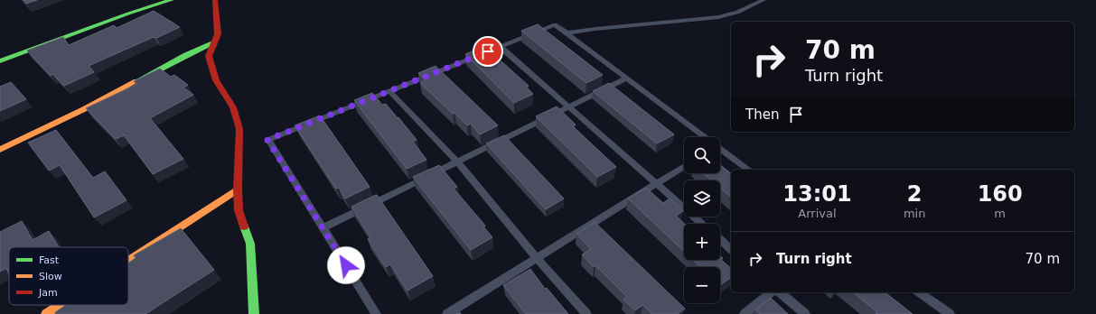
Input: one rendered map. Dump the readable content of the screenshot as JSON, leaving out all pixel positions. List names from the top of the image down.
{
  "legend": ["Fast", "Slow", "Jam"],
  "page": {
    "turn": ["70 m", "Turn right"],
    "then": "Then",
    "map_buttons": ["+", "−"],
    "eta": [
      "13:01",
      "Arrival",
      "2",
      "min",
      "160",
      "m"
    ],
    "list": [
      {
        "name": "Turn right",
        "value": "70 m"
      }
    ]
  }
}
